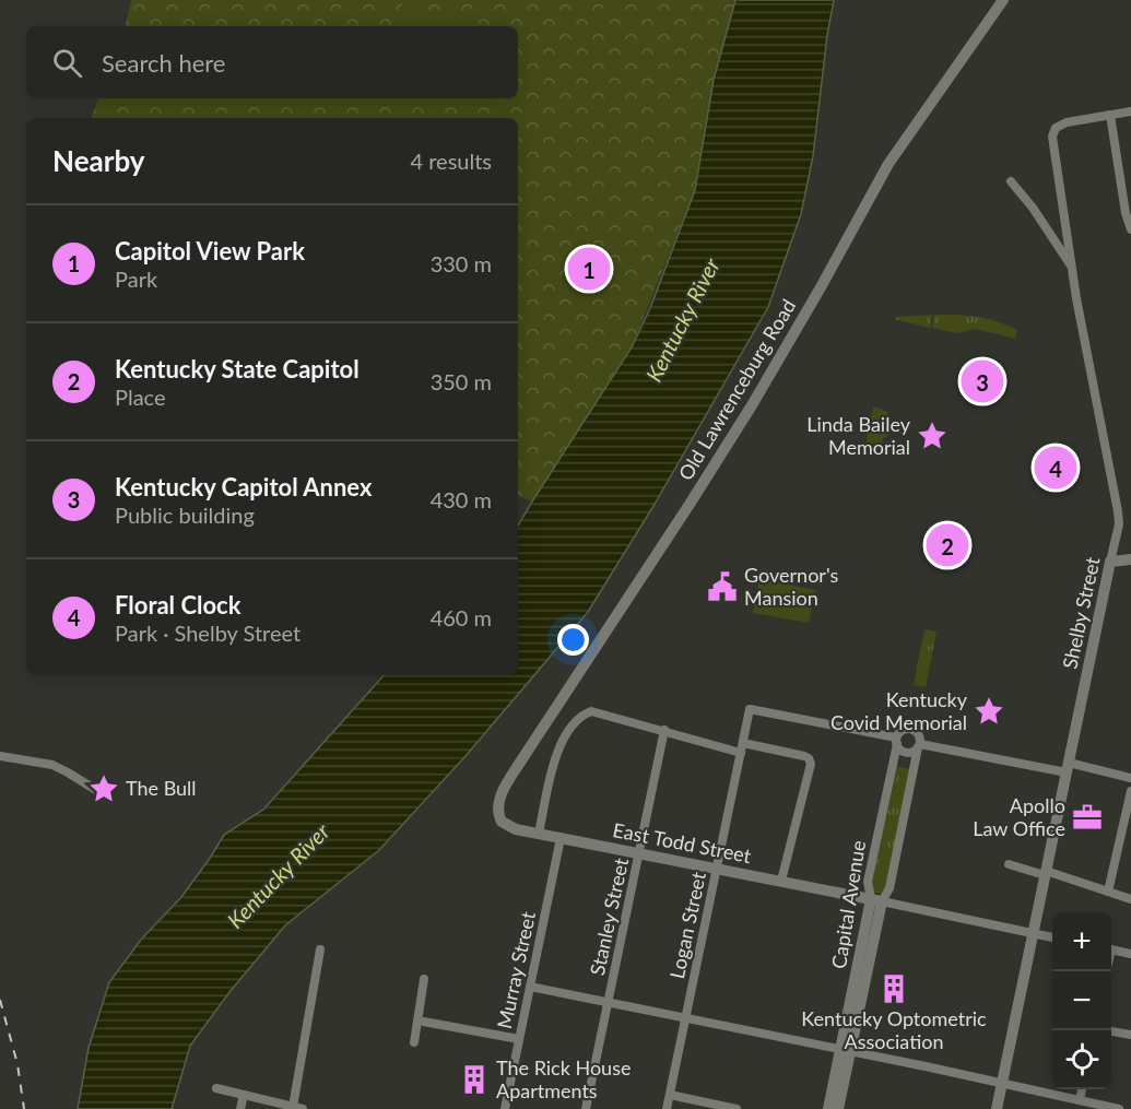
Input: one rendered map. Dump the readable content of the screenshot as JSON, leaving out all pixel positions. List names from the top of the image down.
{
  "streets": {
    "main road": [
      "Old Lawrenceburg Road",
      "Shelby Street",
      "East Todd Street",
      "Capital Avenue"
    ],
    "street": ["Stanley Street", "Logan Street", "Murray Street"]
  },
  "crossings": [
    ["Old Lawrenceburg Road", "East Todd Street"],
    ["East Todd Street", "Capital Avenue"],
    ["East Todd Street", "Stanley Street"],
    ["East Todd Street", "Logan Street"],
    ["East Todd Street", "Murray Street"],
    ["Capital Avenue", "Logan Street"]
  ],
  "water": ["Kentucky River"],
  "places": {
    "place": ["Linda Bailey Memorial", "Kentucky Covid Memorial", "The Bull"],
    "public building": ["Governor's Mansion"],
    "office": ["Apollo Law Office"],
    "building": ["Kentucky Optometric Association", "The Rick House Apartments"]
  },
  "page": {
    "search": "Search here",
    "heading": ["Nearby", "4 results"],
    "list": [
      {
        "mark": "1",
        "name": "Capitol View Park",
        "note": "Park",
        "value": "330 m"
      },
      {
        "mark": "2",
        "name": "Kentucky State Capitol",
        "note": "Place",
        "value": "350 m"
      },
      {
        "mark": "3",
        "name": "Kentucky Capitol Annex",
        "note": "Public building",
        "value": "430 m"
      },
      {
        "mark": "4",
        "name": "Floral Clock",
        "note": "Park · Shelby Street",
        "value": "460 m"
      }
    ],
    "pins": [
      "1",
      "3",
      "4",
      "2"
    ],
    "map_buttons": ["+", "−"]
  }
}
